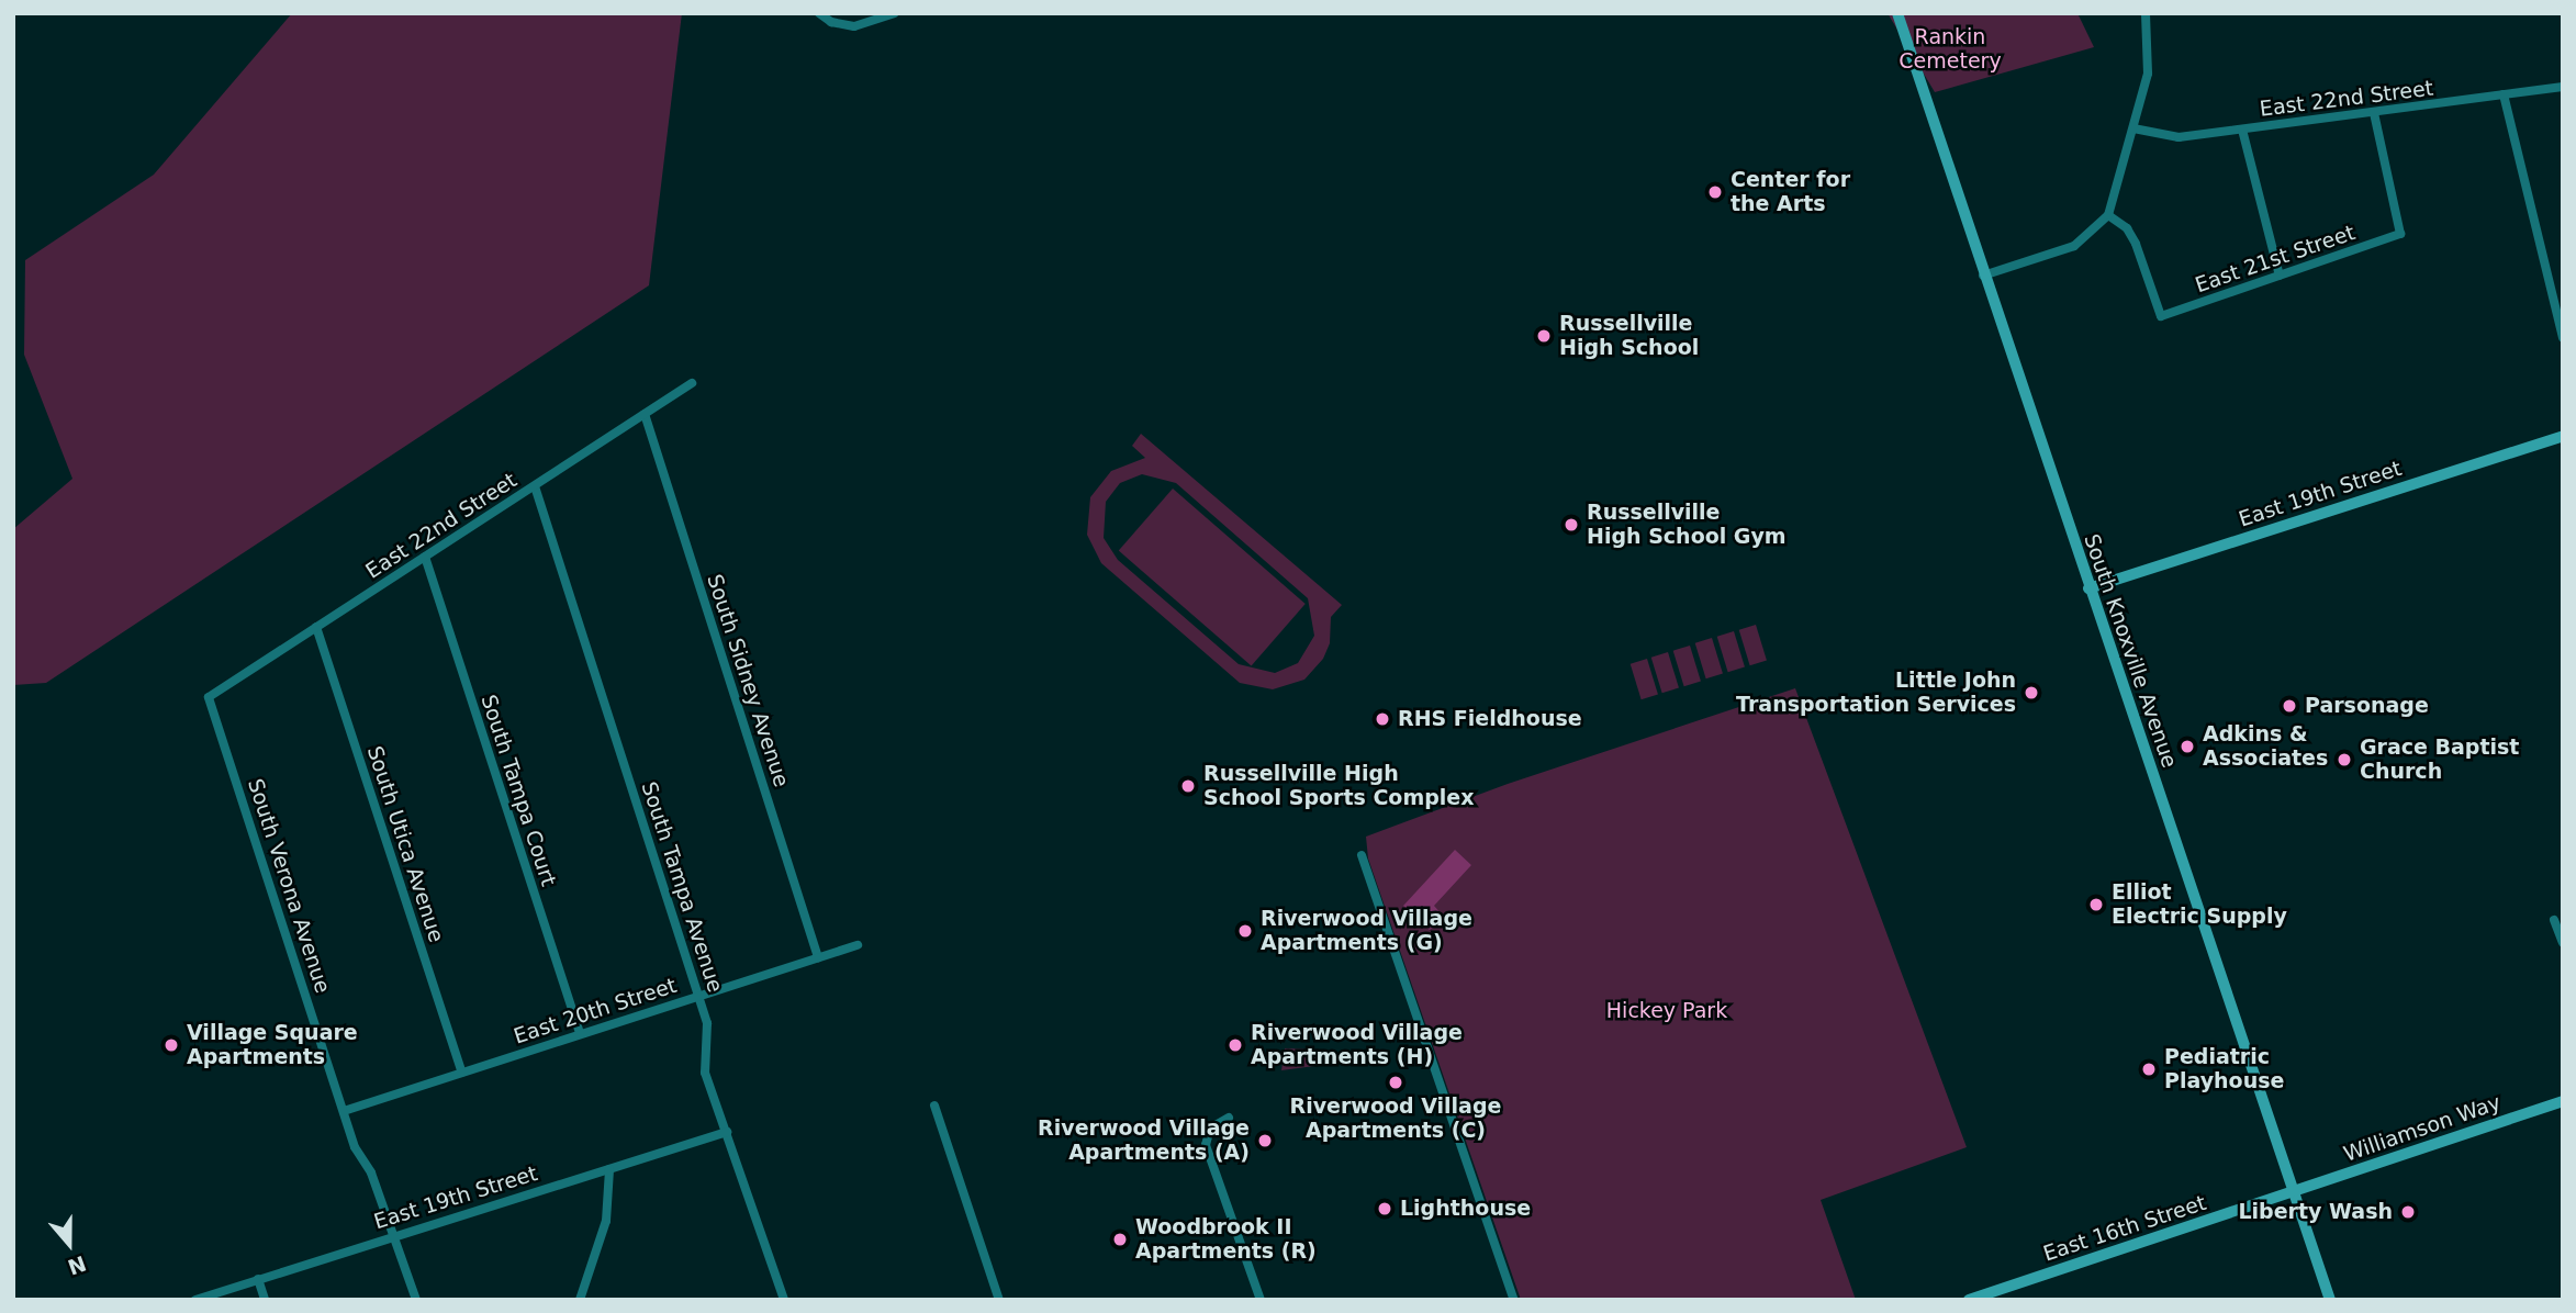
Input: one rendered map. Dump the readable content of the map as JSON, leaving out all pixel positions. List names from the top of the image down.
{
  "streets": {
    "main road": [
      "East 19th Street",
      "South Knoxville Avenue",
      "Williamson Way",
      "East 16th Street"
    ],
    "street": [
      "East 22nd Street",
      "East 21st Street",
      "South Sidney Avenue",
      "South Tampa Court",
      "South Utica Avenue",
      "South Verona Avenue",
      "South Tampa Avenue",
      "East 20th Street"
    ]
  },
  "crossings": [
    ["East 22nd Street", "East 21st Street"],
    ["East 22nd Street", "South Sidney Avenue"],
    ["East 22nd Street", "South Tampa Court"],
    ["East 22nd Street", "South Utica Avenue"],
    ["East 22nd Street", "South Verona Avenue"],
    ["East 22nd Street", "South Tampa Avenue"],
    ["East 19th Street", "South Knoxville Avenue"],
    ["East 19th Street", "South Verona Avenue"],
    ["East 19th Street", "South Tampa Avenue"],
    ["South Knoxville Avenue", "Williamson Way"],
    ["South Knoxville Avenue", "East 16th Street"],
    ["South Sidney Avenue", "East 20th Street"],
    ["South Tampa Court", "East 20th Street"],
    ["South Utica Avenue", "East 20th Street"],
    ["South Verona Avenue", "East 20th Street"],
    ["South Tampa Avenue", "East 20th Street"],
    ["Williamson Way", "East 16th Street"]
  ],
  "parks": ["Rankin Cemetery", "Hickey Park"],
  "places": [
    "Center for the Arts",
    "Russellville High School",
    "Russellville High School Gym",
    "Little John Transportation Services",
    "Parsonage",
    "RHS Fieldhouse",
    "Adkins & Associates",
    "Grace Baptist Church",
    "Russellville High School Sports Complex",
    "Elliot Electric Supply",
    "Riverwood Village Apartments (G)",
    "Village Square Apartments",
    "Riverwood Village Apartments (H)",
    "Pediatric Playhouse",
    "Riverwood Village Apartments (C)",
    "Riverwood Village Apartments (A)",
    "Lighthouse",
    "Liberty Wash",
    "Woodbrook II Apartments (R)"
  ],
  "north": "bottom"
}
